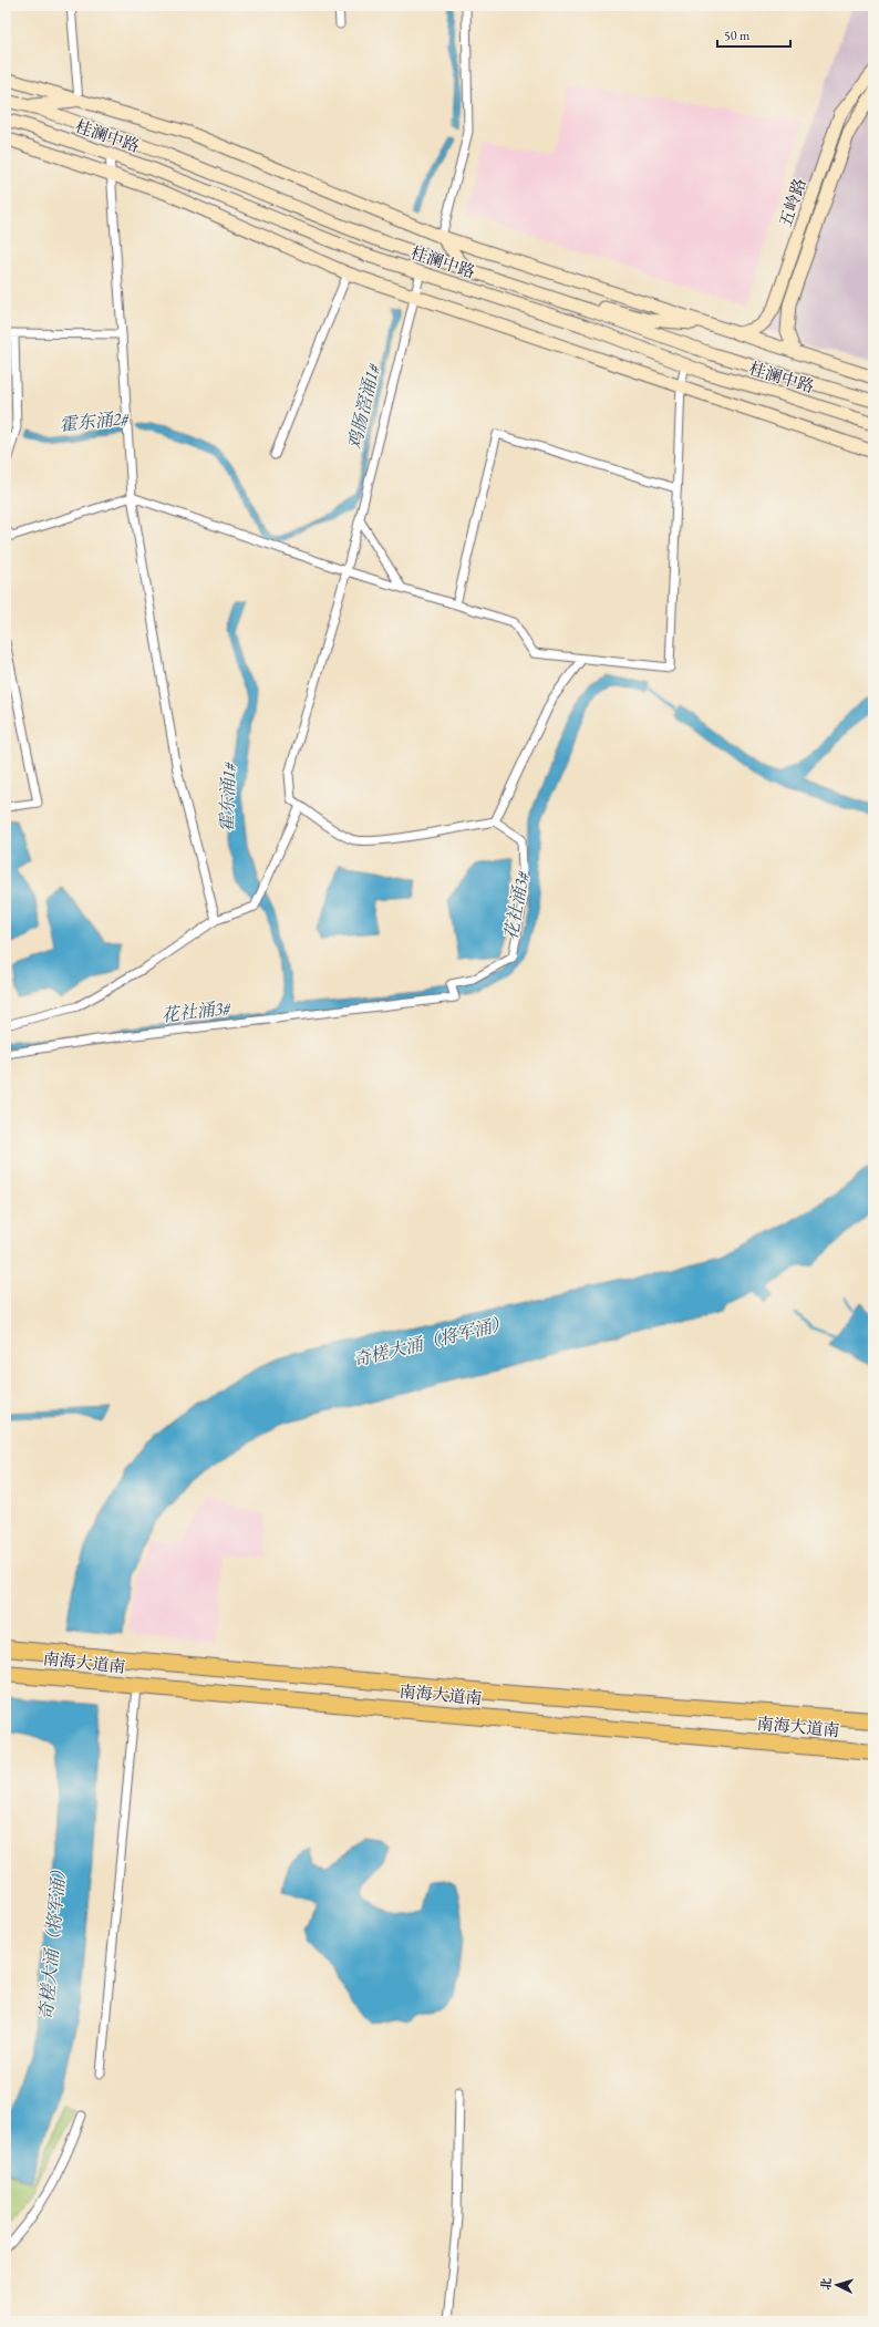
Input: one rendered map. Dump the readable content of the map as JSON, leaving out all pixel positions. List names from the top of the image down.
{
  "streets": {
    "highway": ["南海大道南"],
    "main road": ["桂澜中路", "五岭路"]
  },
  "water": [
    "鸡肠滘涌1#",
    "霍东涌2#",
    "霍东涌1#",
    "花社涌3#",
    "奇槎大涌（将军涌）"
  ],
  "scale_bar": "50 m",
  "north": "left"
}
